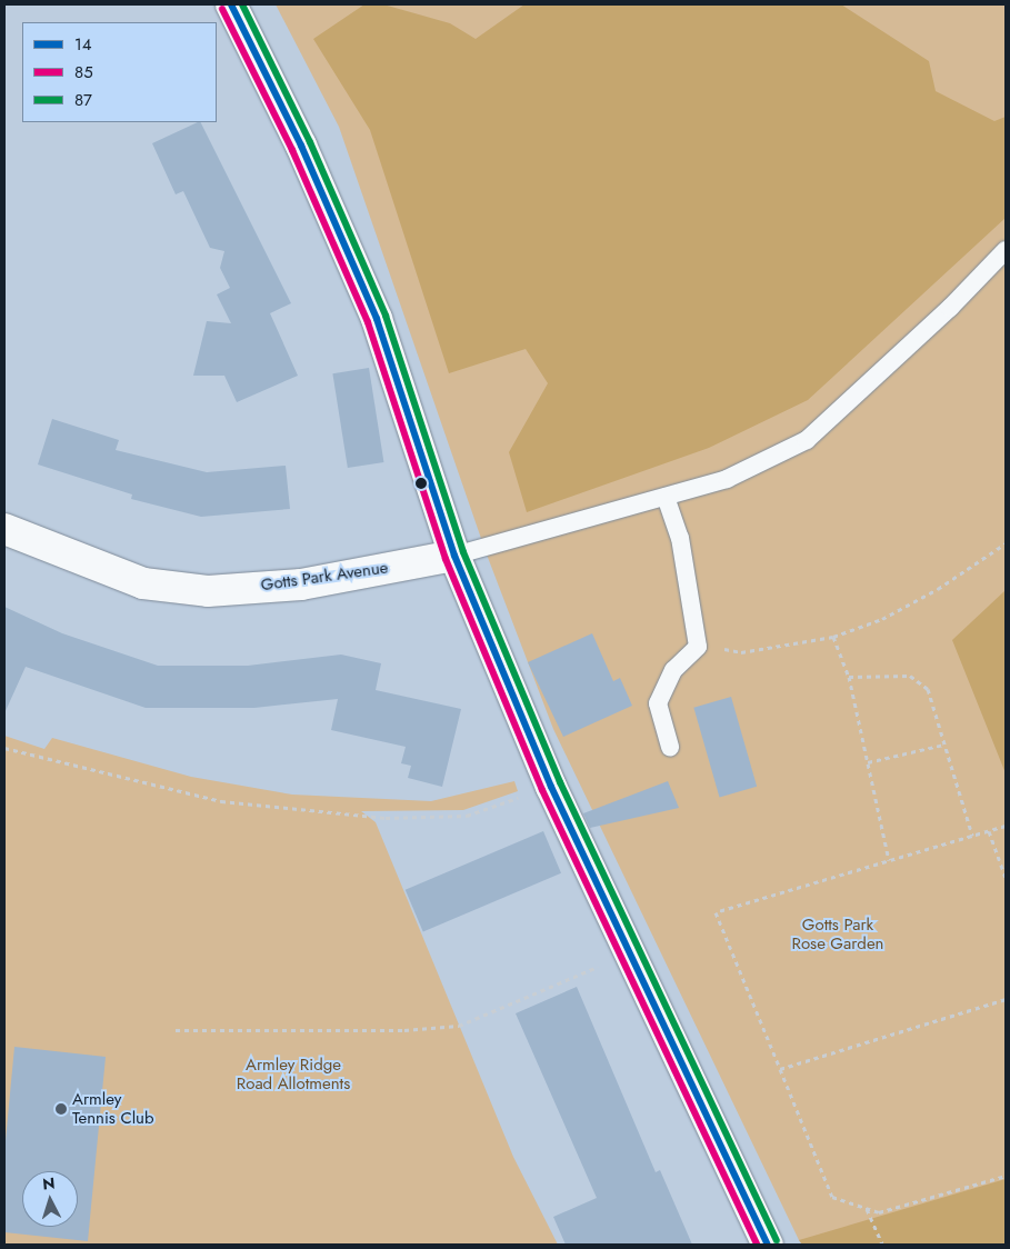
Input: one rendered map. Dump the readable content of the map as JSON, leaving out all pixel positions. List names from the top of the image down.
{
  "streets": {
    "street": ["Gotts Park Avenue"]
  },
  "parks": ["Gotts Park Rose Garden", "Armley Ridge Road Allotments"],
  "places": ["Armley Tennis Club"],
  "lines": ["transit line 14", "transit line 87", "transit line 85"],
  "legend": ["14", "85", "87"],
  "north": "top"
}
